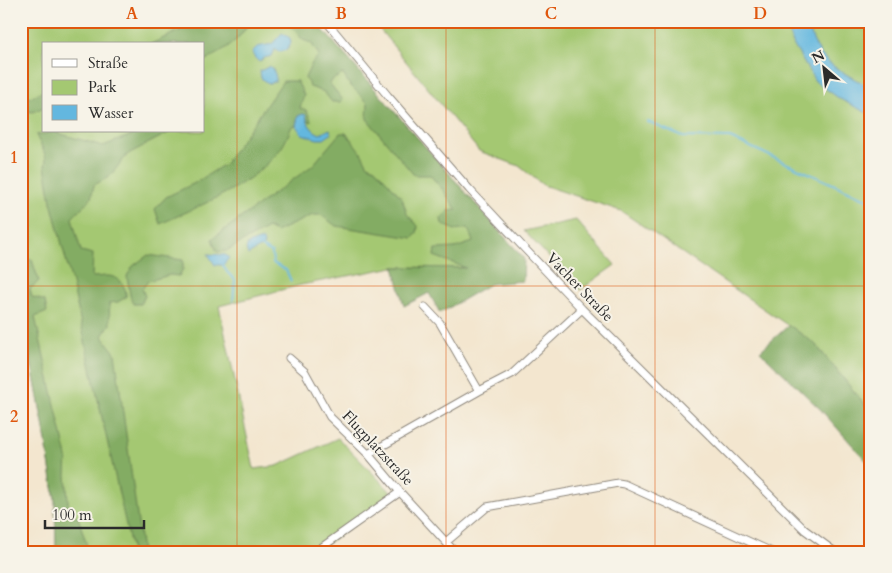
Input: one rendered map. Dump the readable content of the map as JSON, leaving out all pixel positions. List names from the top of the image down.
{
  "streets": {
    "street": ["Vacher Straße", "Flugplatzstraße"]
  },
  "legend": ["Straße", "Park", "Wasser"],
  "scale_bar": "100 m",
  "north": "top left",
  "grid": {
    "columns": [
      "A",
      "B",
      "C",
      "D"
    ],
    "rows": ["1", "2"]
  }
}
